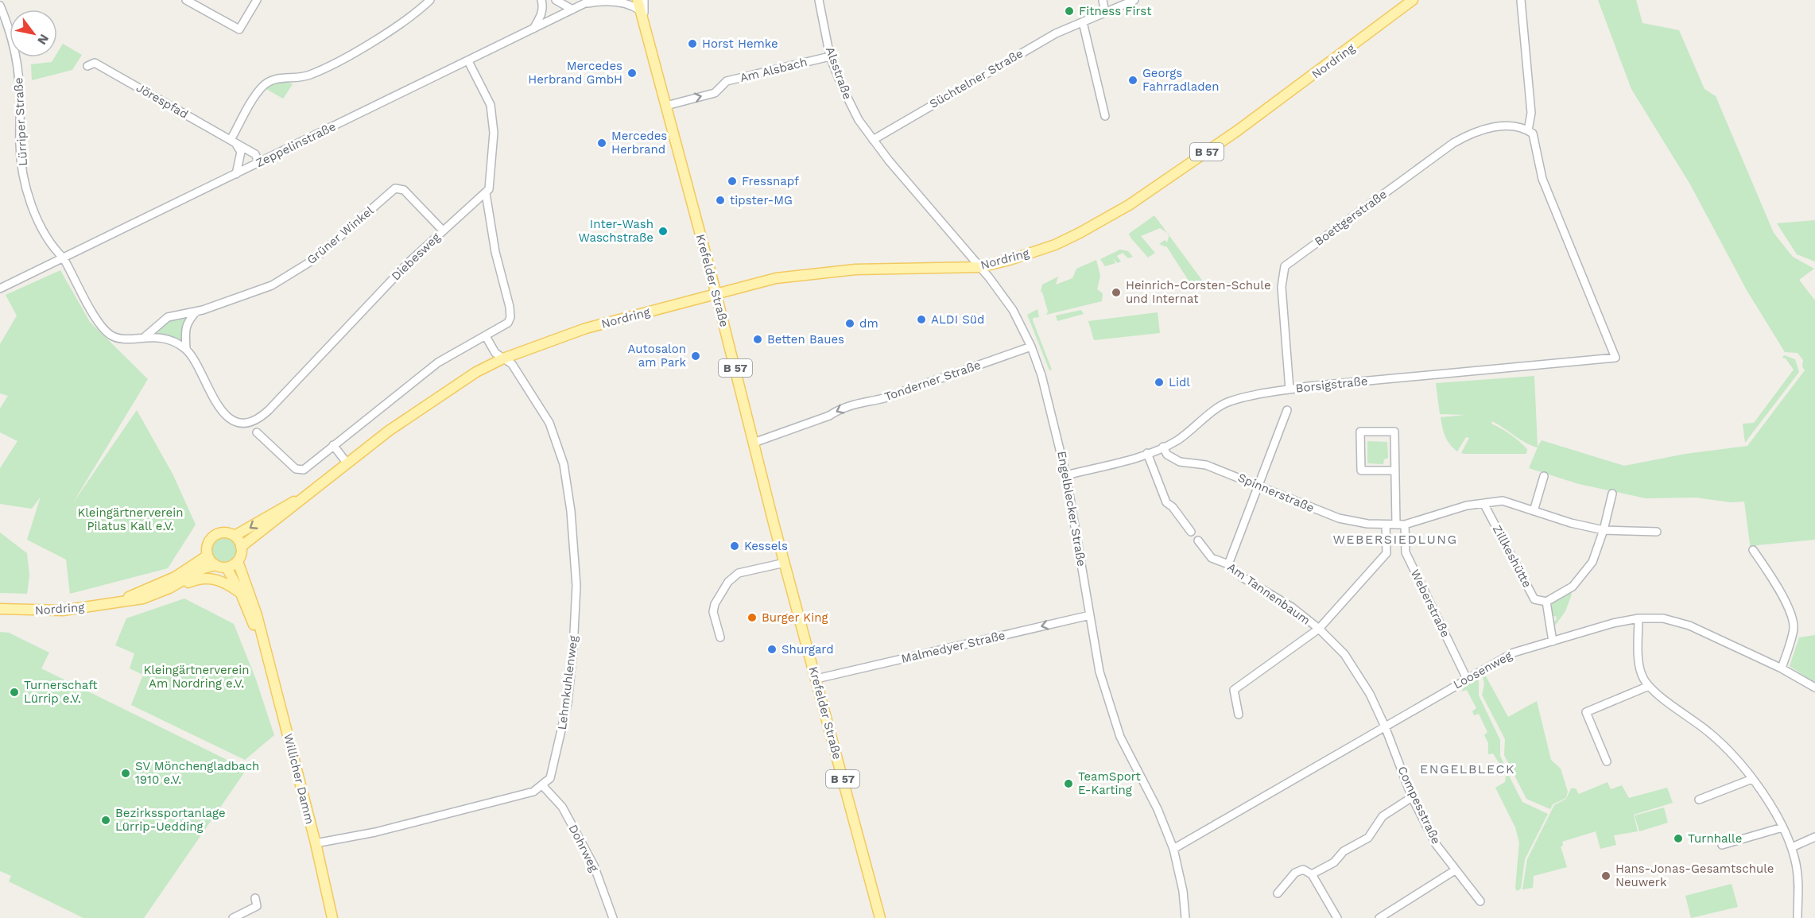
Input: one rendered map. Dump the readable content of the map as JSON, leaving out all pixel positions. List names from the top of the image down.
{
  "streets": {
    "main road": [
      "Nordring",
      "B 57",
      "Krefelder Straße",
      "Willicher Damm"
    ],
    "street": [
      "Am Alsbach",
      "Alsstraße",
      "Süchtelner Straße",
      "Jörespfad",
      "Lürriper Straße",
      "Zeppelinstraße",
      "Boettgerstraße",
      "Grüner Winkel",
      "Diebesweg",
      "Tonderner Straße",
      "Borsigstraße",
      "Spinnerstraße",
      "Engelblecker Straße",
      "Zillkeshütte",
      "Am Tannenbaum",
      "Weberstraße",
      "Malmedyer Straße",
      "Loosenweg",
      "Lehmkuhlenweg",
      "Compesstraße",
      "Dohrweg"
    ]
  },
  "crossings": [
    ["Nordring", "Krefelder Straße"],
    ["Nordring", "Engelblecker Straße"],
    ["Nordring", "Lehmkuhlenweg"],
    ["Nordring", "Willicher Damm"],
    ["Am Alsbach", "Alsstraße"],
    ["Am Alsbach", "Krefelder Straße"],
    ["Alsstraße", "Süchtelner Straße"],
    ["Alsstraße", "Engelblecker Straße"],
    ["Süchtelner Straße", "Engelblecker Straße"],
    ["Jörespfad", "Zeppelinstraße"],
    ["Lürriper Straße", "Zeppelinstraße"],
    ["Boettgerstraße", "Borsigstraße"],
    ["Grüner Winkel", "Diebesweg"],
    ["Krefelder Straße", "Tonderner Straße"],
    ["Krefelder Straße", "Malmedyer Straße"],
    ["Tonderner Straße", "Engelblecker Straße"],
    ["Borsigstraße", "Spinnerstraße"],
    ["Borsigstraße", "Engelblecker Straße"],
    ["Spinnerstraße", "Zillkeshütte"],
    ["Spinnerstraße", "Weberstraße"],
    ["Engelblecker Straße", "Malmedyer Straße"],
    ["Engelblecker Straße", "Loosenweg"],
    ["Am Tannenbaum", "Loosenweg"],
    ["Am Tannenbaum", "Compesstraße"],
    ["Weberstraße", "Loosenweg"],
    ["Loosenweg", "Compesstraße"],
    ["Lehmkuhlenweg", "Dohrweg"]
  ],
  "one_way": ["Am Alsbach", "Tonderner Straße", "Malmedyer Straße"],
  "districts": ["WEBERSIEDLUNG", "ENGELBLECK"],
  "parks": ["Kleingärtnerverein Pilatus Kall e.V.", "Kleingärtnerverein Am Nordring e.V."],
  "places": [
    "Fitness First",
    "Horst Hemke",
    "Mercedes Herbrand GmbH",
    "Georgs Fahrradladen",
    "Mercedes Herbrand",
    "Fressnapf",
    "tipster-MG",
    "Inter-Wash Waschstraße",
    "Heinrich-Corsten-Schule und Internat",
    "ALDI Süd",
    "dm",
    "Betten Baues",
    "Autosalon am Park",
    "Lidl",
    "Kessels",
    "Burger King",
    "Shurgard",
    "Turnerschaft Lürrip e.V.",
    "SV Mönchengladbach 1910 e.V.",
    "TeamSport E-Karting",
    "Bezirkssportanlage Lürrip-Uedding",
    "Turnhalle",
    "Hans-Jonas-Gesamtschule Neuwerk"
  ],
  "north": "bottom right"
}
